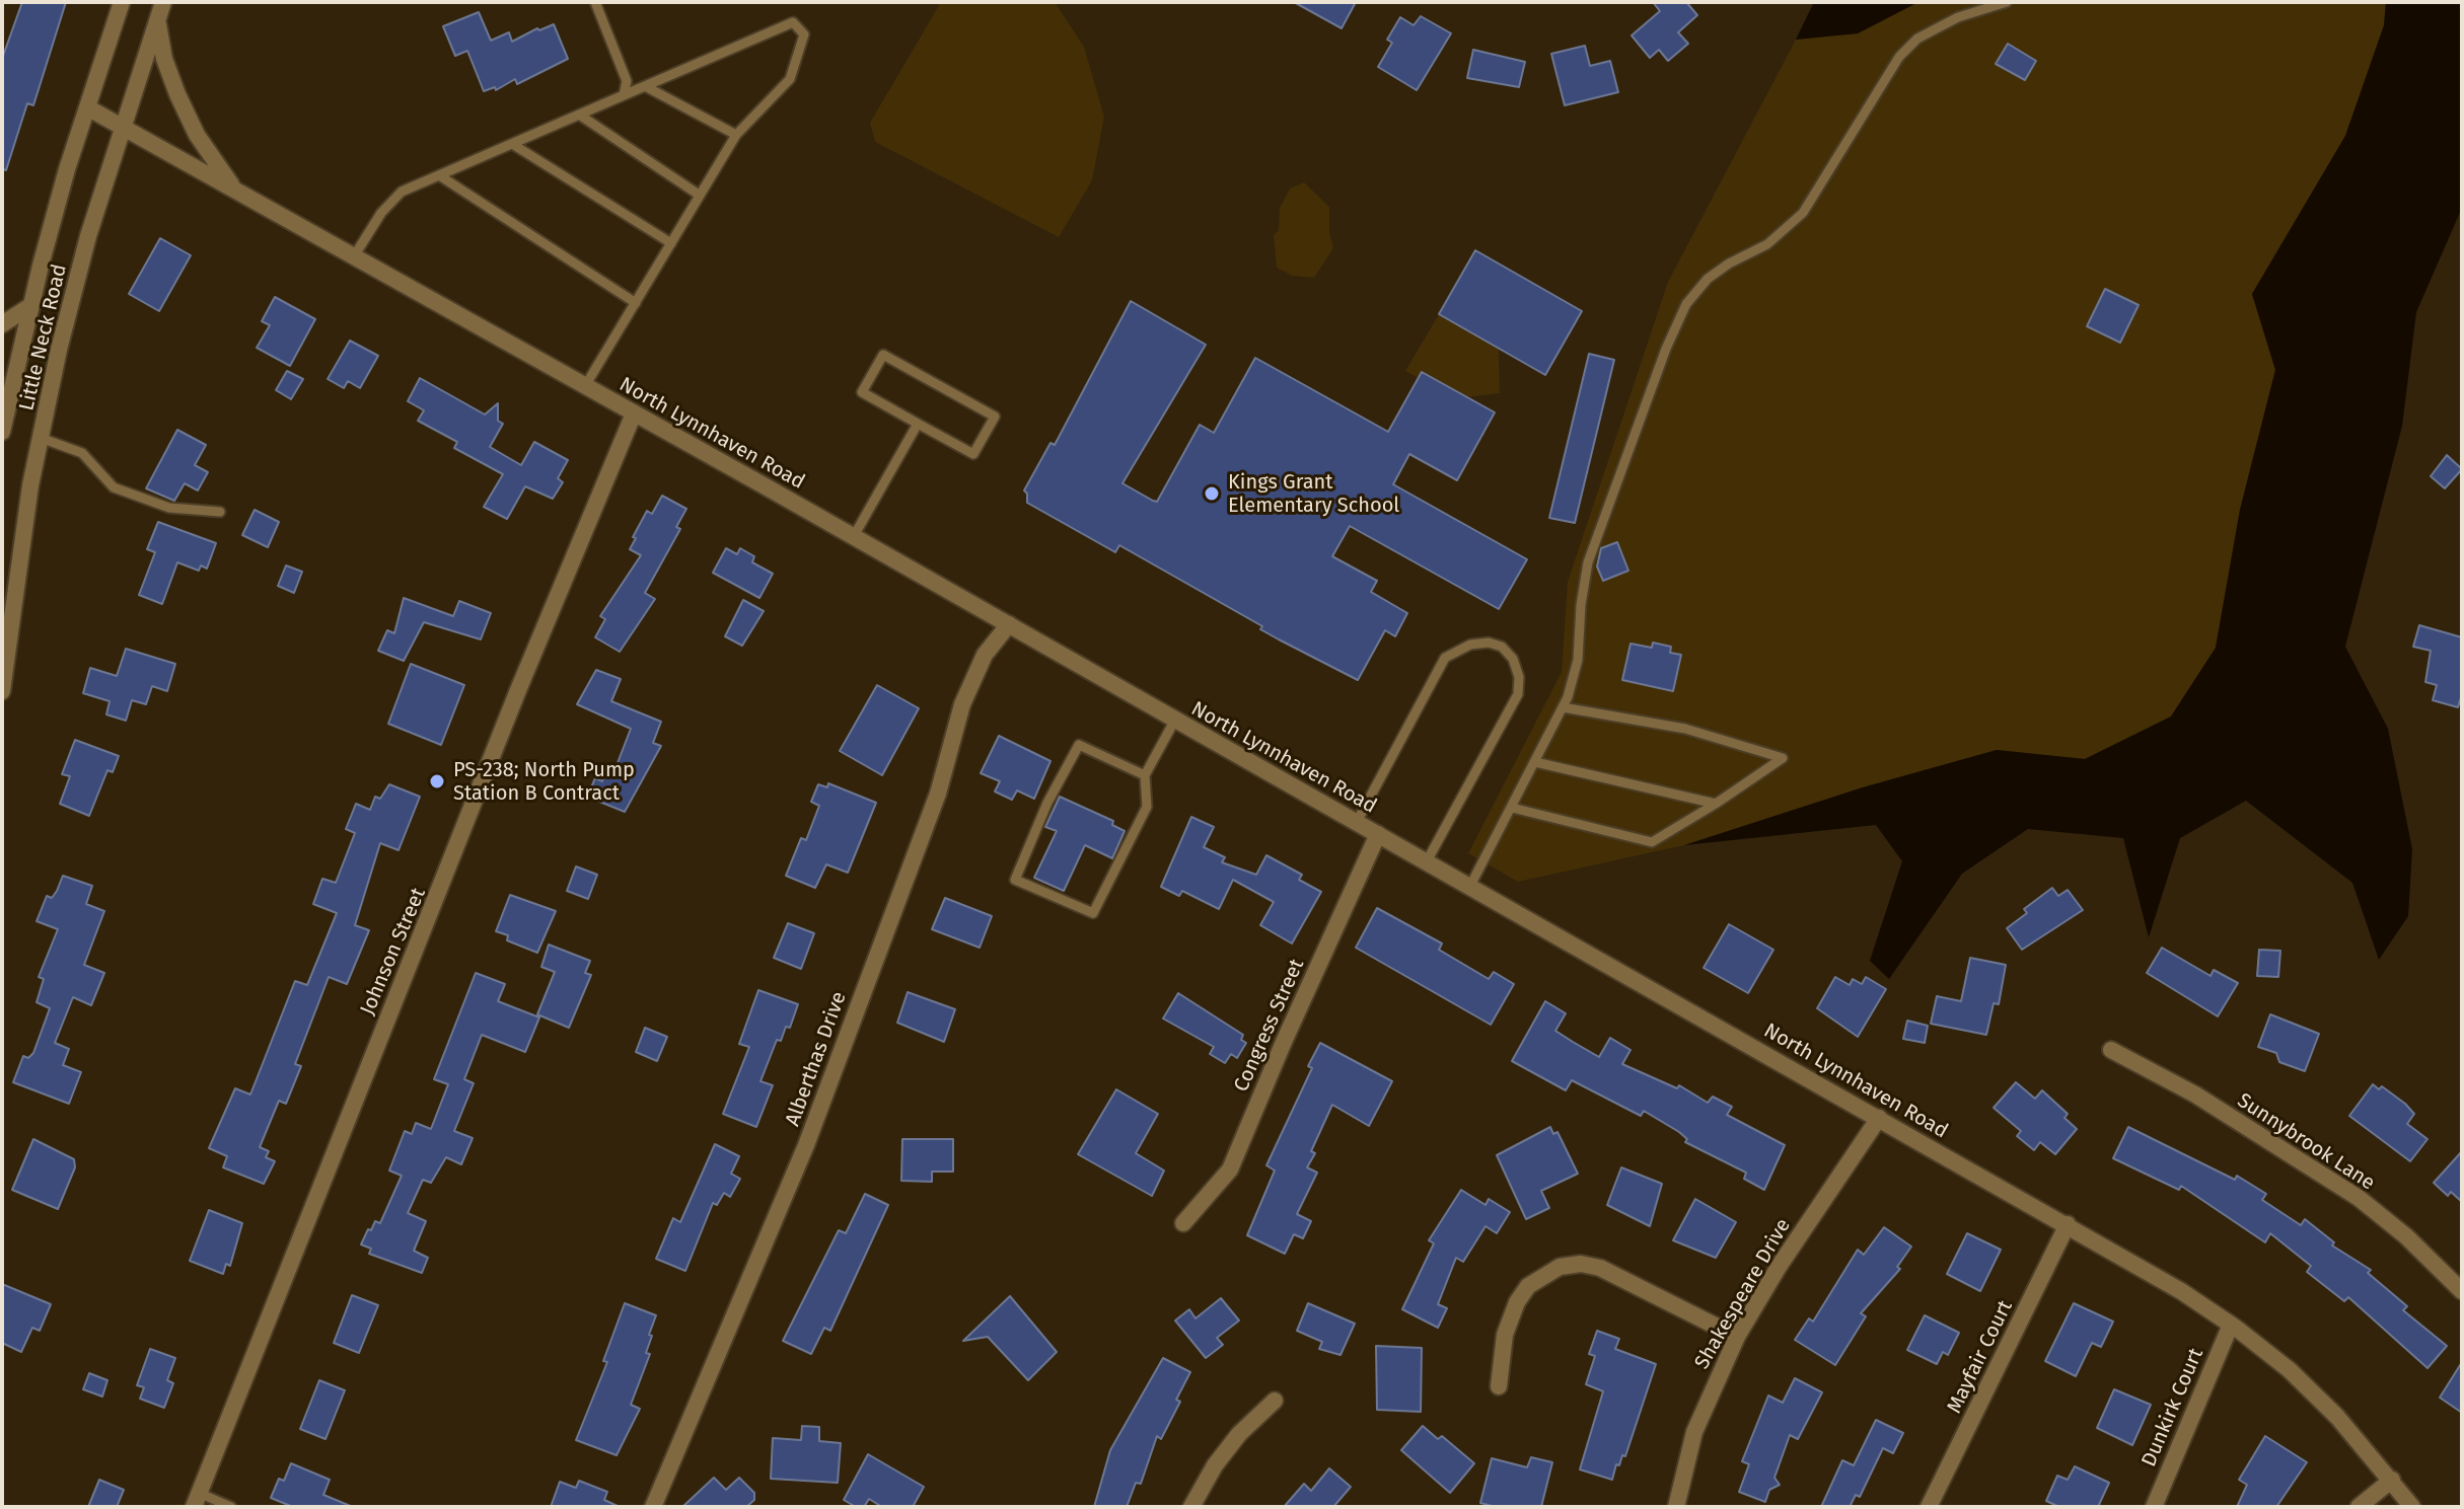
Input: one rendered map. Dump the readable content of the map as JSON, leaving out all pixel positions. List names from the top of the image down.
{
  "streets": {
    "street": [
      "Little Neck Road",
      "North Lynnhaven Road",
      "Johnson Street",
      "Congress Street",
      "Alberthas Drive",
      "Sunnybrook Lane",
      "Shakespeare Drive",
      "Mayfair Court",
      "Dunkirk Court"
    ]
  },
  "crossings": [
    ["Little Neck Road", "North Lynnhaven Road"],
    ["North Lynnhaven Road", "Johnson Street"],
    ["North Lynnhaven Road", "Congress Street"],
    ["North Lynnhaven Road", "Alberthas Drive"],
    ["North Lynnhaven Road", "Shakespeare Drive"],
    ["North Lynnhaven Road", "Mayfair Court"],
    ["North Lynnhaven Road", "Dunkirk Court"]
  ],
  "places": ["Kings Grant Elementary School", "PS-238; North Pump Station B Contract"]
}
